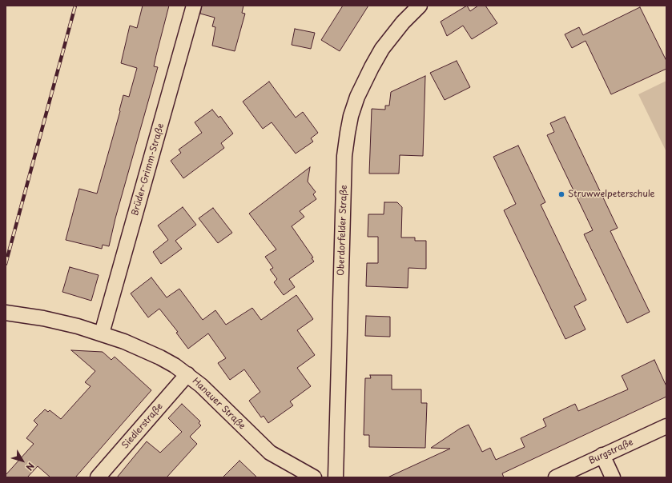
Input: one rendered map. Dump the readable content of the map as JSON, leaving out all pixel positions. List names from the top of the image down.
{
  "streets": {
    "street": [
      "Brüder-Grimm-Straße",
      "Oberdorfelder Straße",
      "Hanauer Straße",
      "Siedlerstraße",
      "Burgstraße"
    ]
  },
  "crossings": [
    ["Brüder-Grimm-Straße", "Hanauer Straße"],
    ["Hanauer Straße", "Siedlerstraße"]
  ],
  "places": ["Struwwelpeterschule"],
  "north": "bottom right"
}
